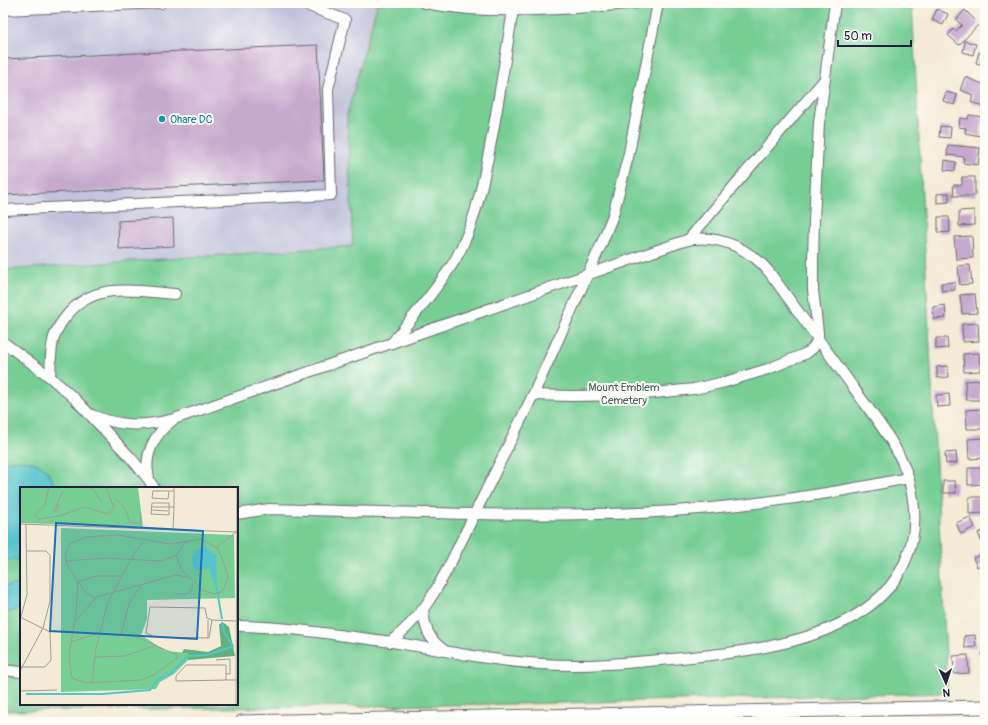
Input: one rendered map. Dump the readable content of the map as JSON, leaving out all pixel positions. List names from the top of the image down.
{
  "parks": ["Mount Emblem Cemetery"],
  "places": ["Ohare DC"],
  "scale_bar": "50 m",
  "north": "bottom"
}
